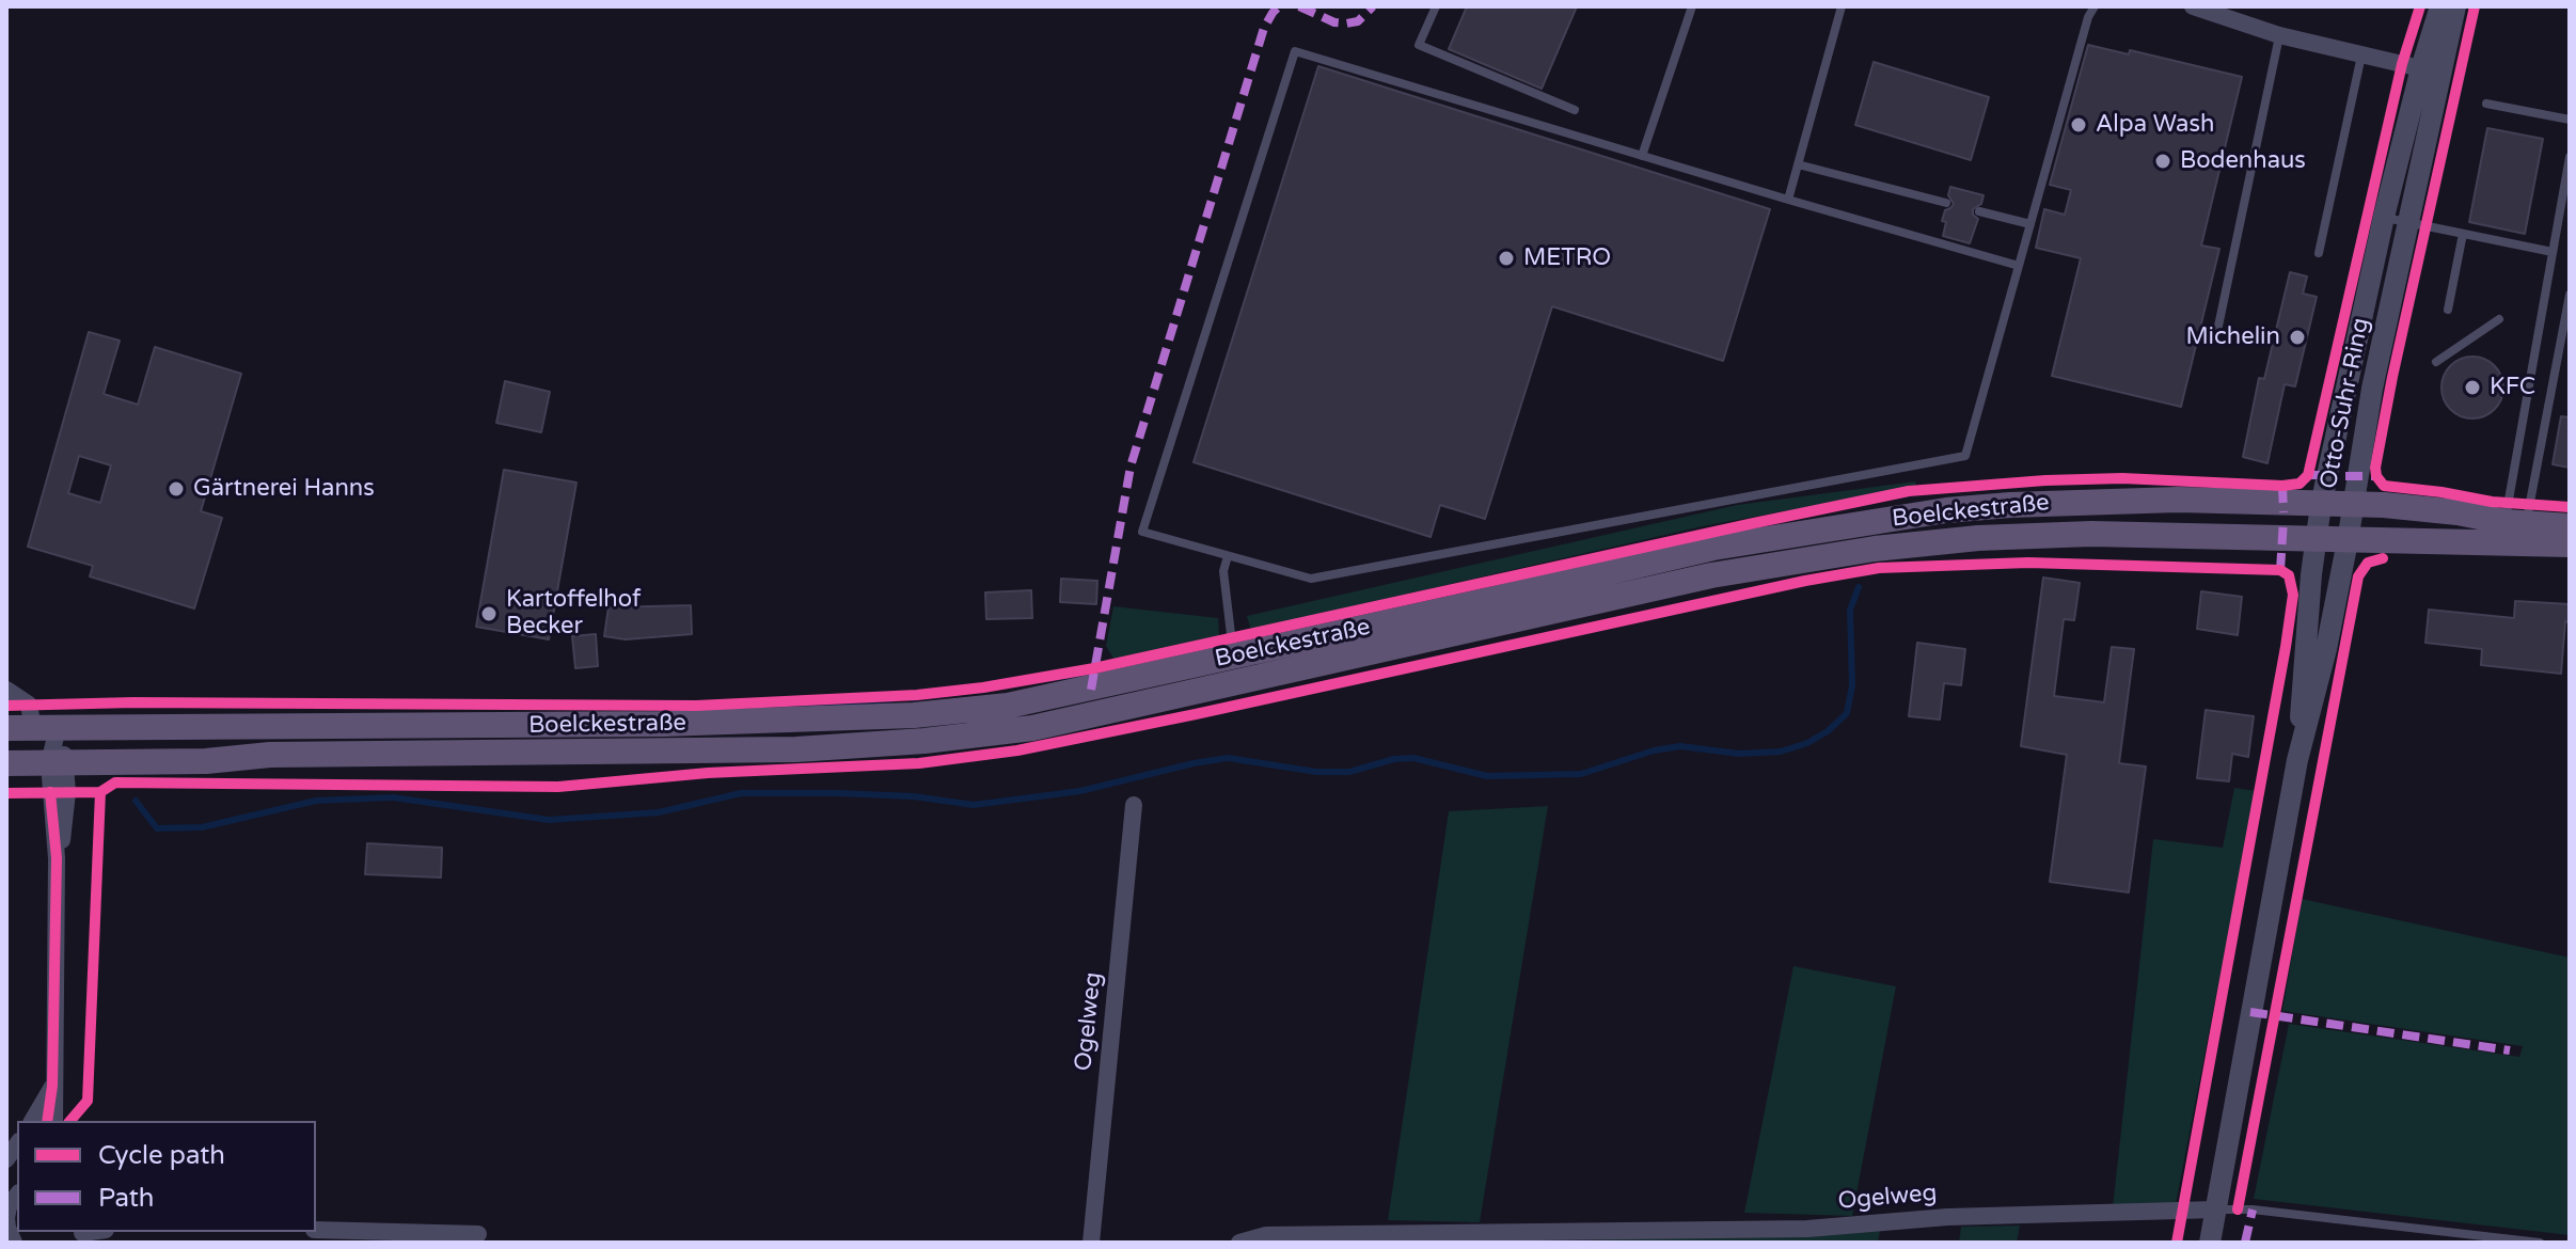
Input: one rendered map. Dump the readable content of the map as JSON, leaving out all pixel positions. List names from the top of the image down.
{
  "streets": {
    "main road": ["Boelckestraße"],
    "street": ["Otto-Suhr-Ring", "Ogelweg"]
  },
  "crossings": [
    ["Otto-Suhr-Ring", "Boelckestraße"],
    ["Otto-Suhr-Ring", "Ogelweg"]
  ],
  "places": [
    "Alpa Wash",
    "Bodenhaus",
    "METRO",
    "Michelin",
    "KFC",
    "Gärtnerei Hanns",
    "Kartoffelhof Becker"
  ],
  "legend": ["Cycle path", "Path"]
}
